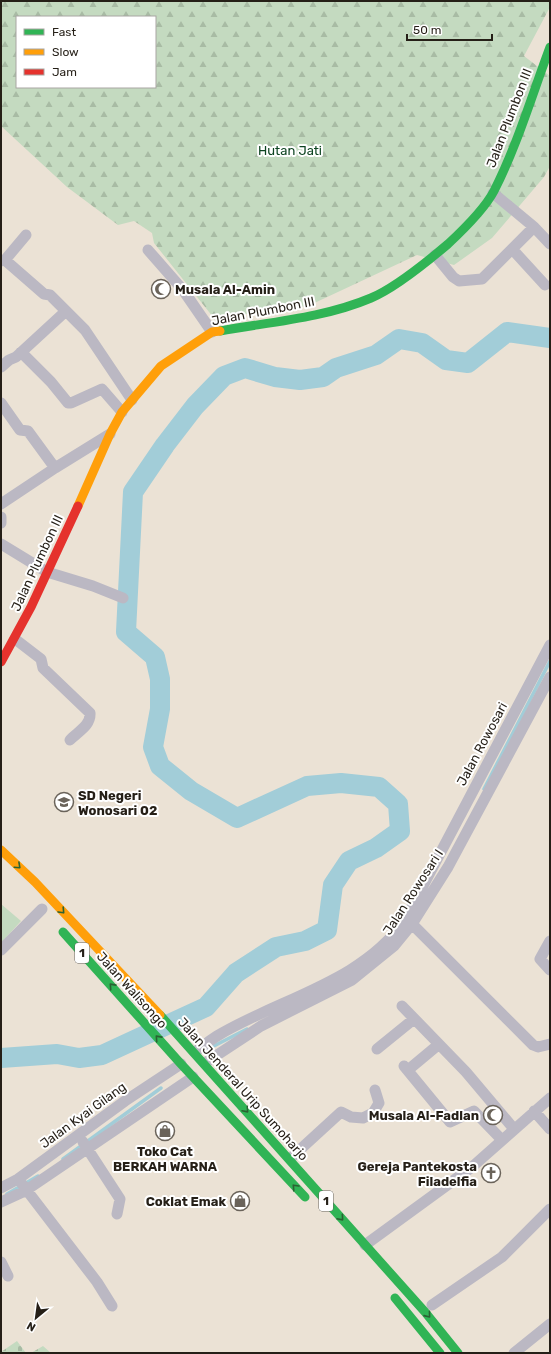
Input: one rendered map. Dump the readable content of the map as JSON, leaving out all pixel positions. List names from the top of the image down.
{
  "streets": {
    "main road": [
      "Jalan Plumbon III",
      "1",
      "Jalan Walisongo",
      "Jalan Jenderal Urip Sumoharjo"
    ],
    "street": ["Jalan Rowosari", "Jalan Rowosari I", "Jalan Kyai Gilang"]
  },
  "crossings": [
    ["Jalan Rowosari", "Jalan Rowosari I"],
    ["Jalan Rowosari I", "Jalan Jenderal Urip Sumoharjo"],
    ["Jalan Walisongo", "Jalan Jenderal Urip Sumoharjo"],
    ["Jalan Walisongo", "Jalan Kyai Gilang"],
    ["Jalan Jenderal Urip Sumoharjo", "Jalan Kyai Gilang"]
  ],
  "one_way": ["Jalan Walisongo"],
  "parks": ["Hutan Jati"],
  "places": {
    "mosque": ["Musala Al-Amin", "Musala Al-Fadlan"],
    "school or university": ["SD Negeri Wonosari 02"],
    "shop": ["Toko Cat BERKAH WARNA", "Coklat Emak"],
    "church": ["Gereja Pantekosta Filadelfia"]
  },
  "legend": ["Fast", "Slow", "Jam"],
  "scale_bar": "50 m",
  "north": "bottom left"
}
